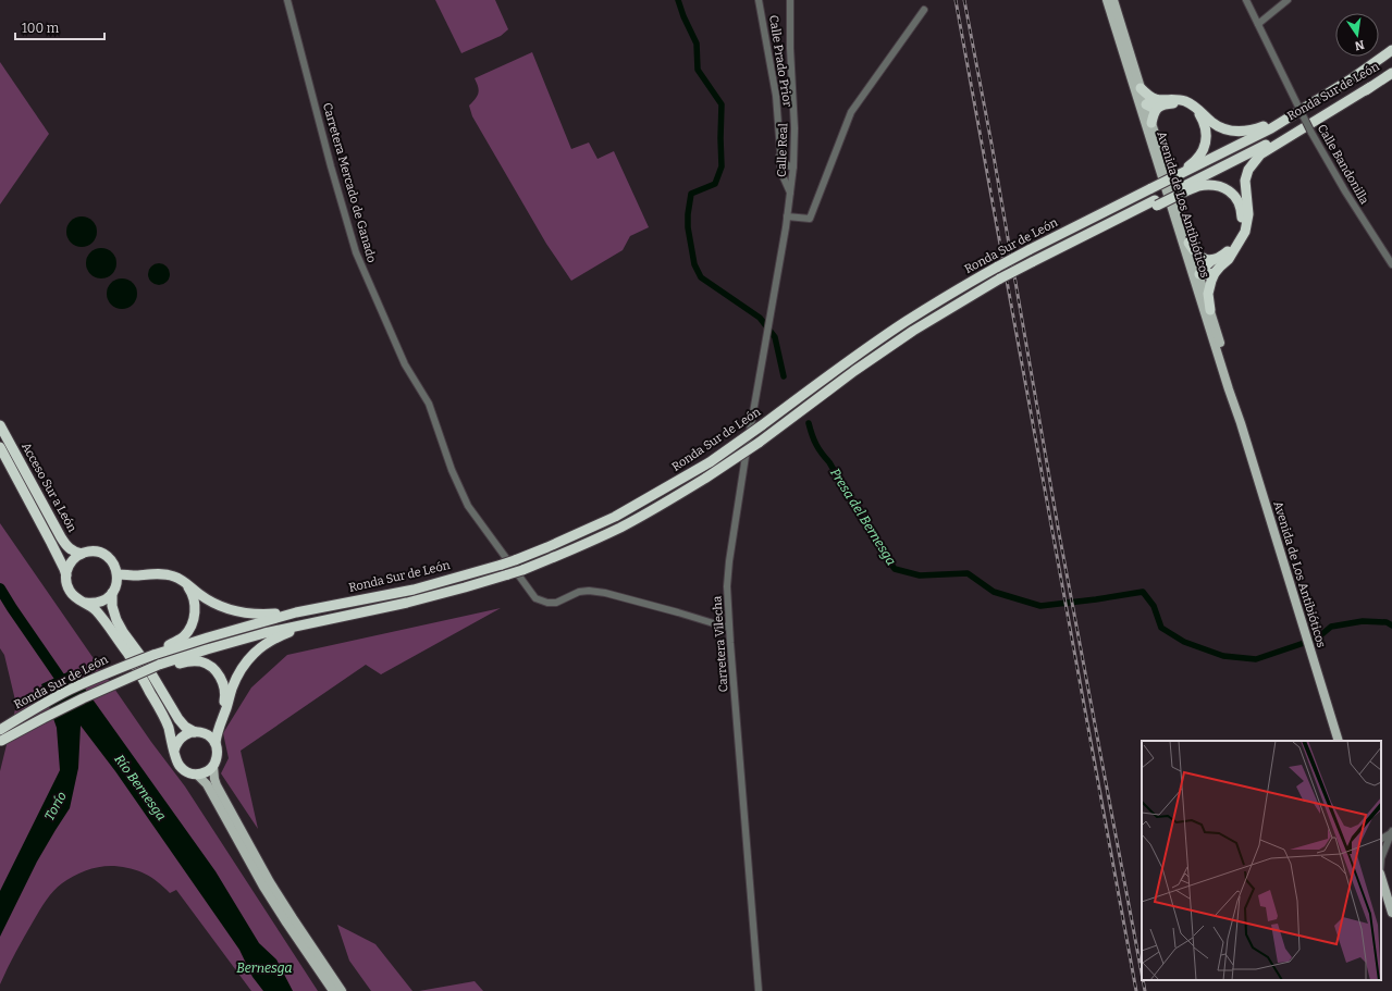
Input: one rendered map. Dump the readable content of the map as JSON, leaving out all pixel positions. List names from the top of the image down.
{
  "streets": {
    "highway": ["Ronda Sur de León", "Acceso Sur a León"],
    "main road": ["Avenida de Los Antibióticos"],
    "street": [
      "Calle Prado Prior",
      "Calle Real",
      "Calle Bandonilla",
      "Carretera Mercado de Ganado",
      "Carretera Vilecha"
    ]
  },
  "crossings": [
    ["Calle Prado Prior", "Calle Real"],
    ["Calle Real", "Carretera Vilecha"],
    ["Carretera Mercado de Ganado", "Carretera Vilecha"]
  ],
  "water": [
    "Presa del Bernesga",
    "Río Bernesga",
    "Torío",
    "Bernesga"
  ],
  "scale_bar": "100 m",
  "north": "bottom"
}
